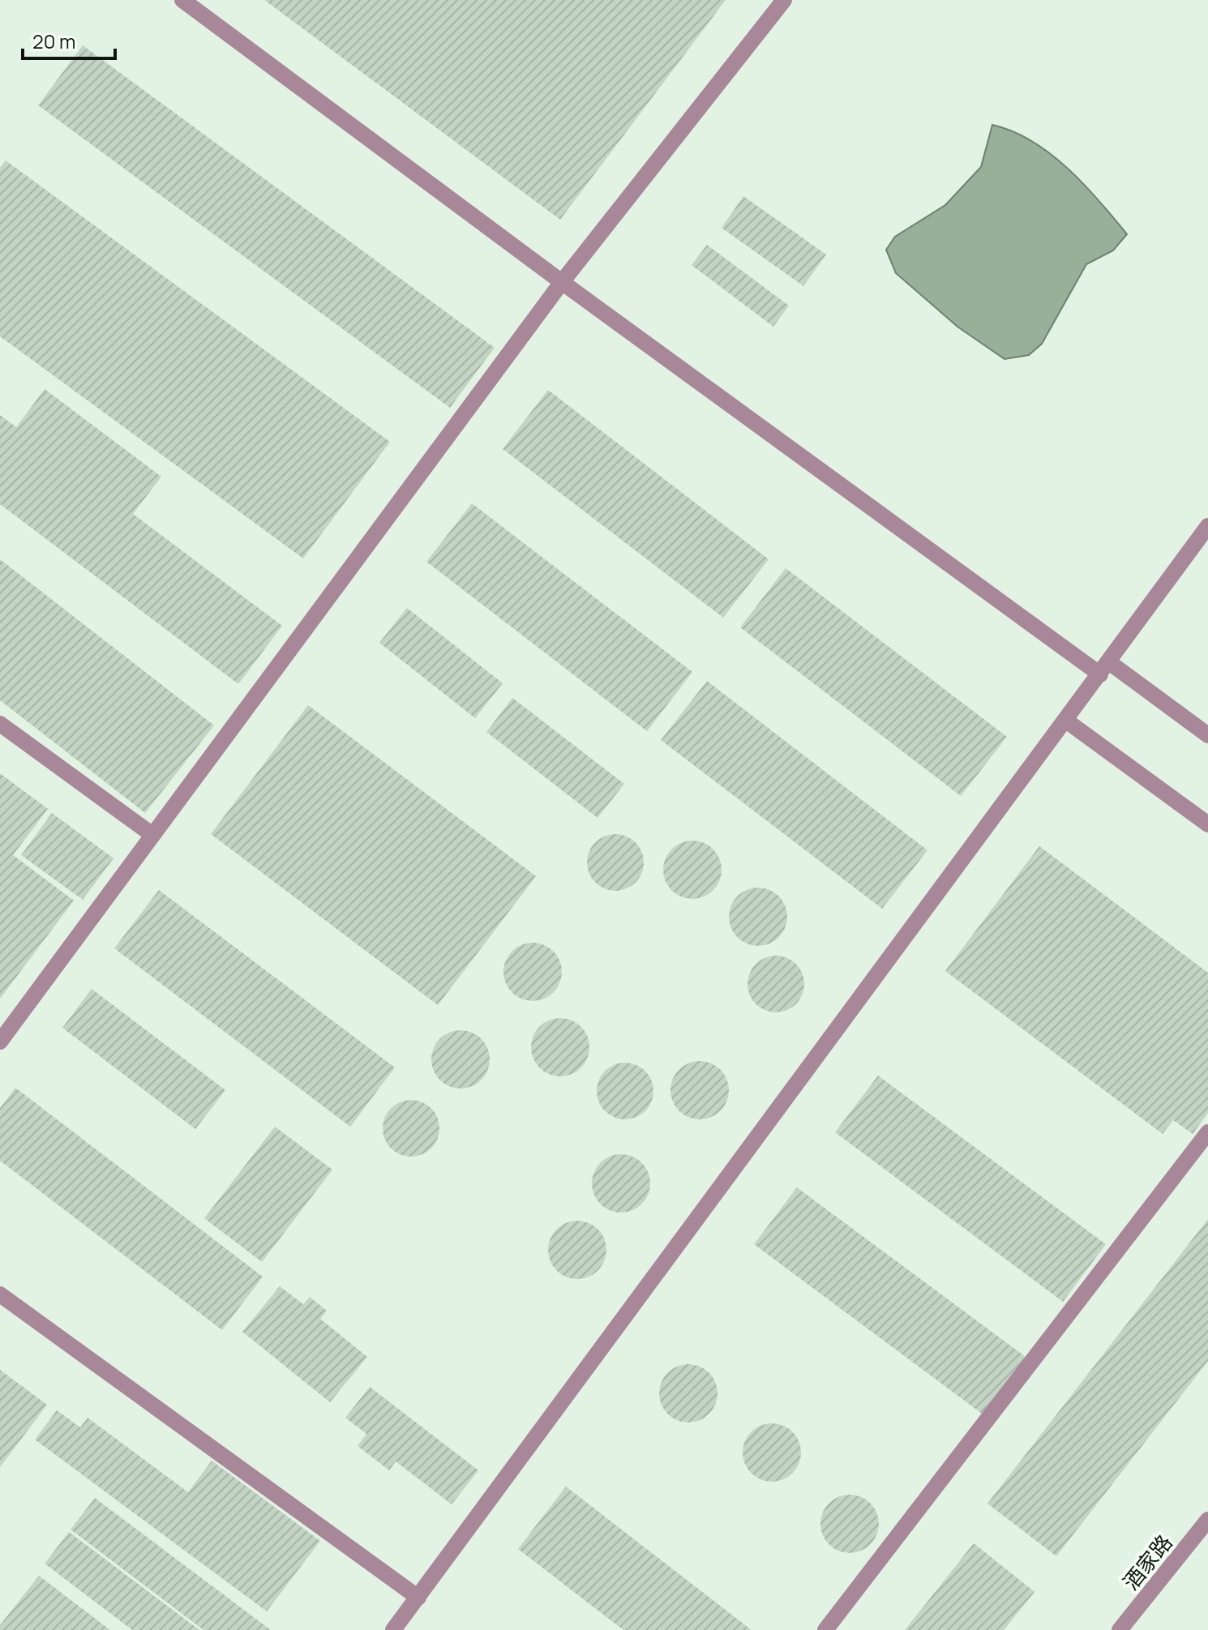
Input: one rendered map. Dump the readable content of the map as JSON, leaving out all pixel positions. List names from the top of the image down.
{
  "streets": {
    "street": ["酒家路"]
  },
  "scale_bar": "20 m"
}
